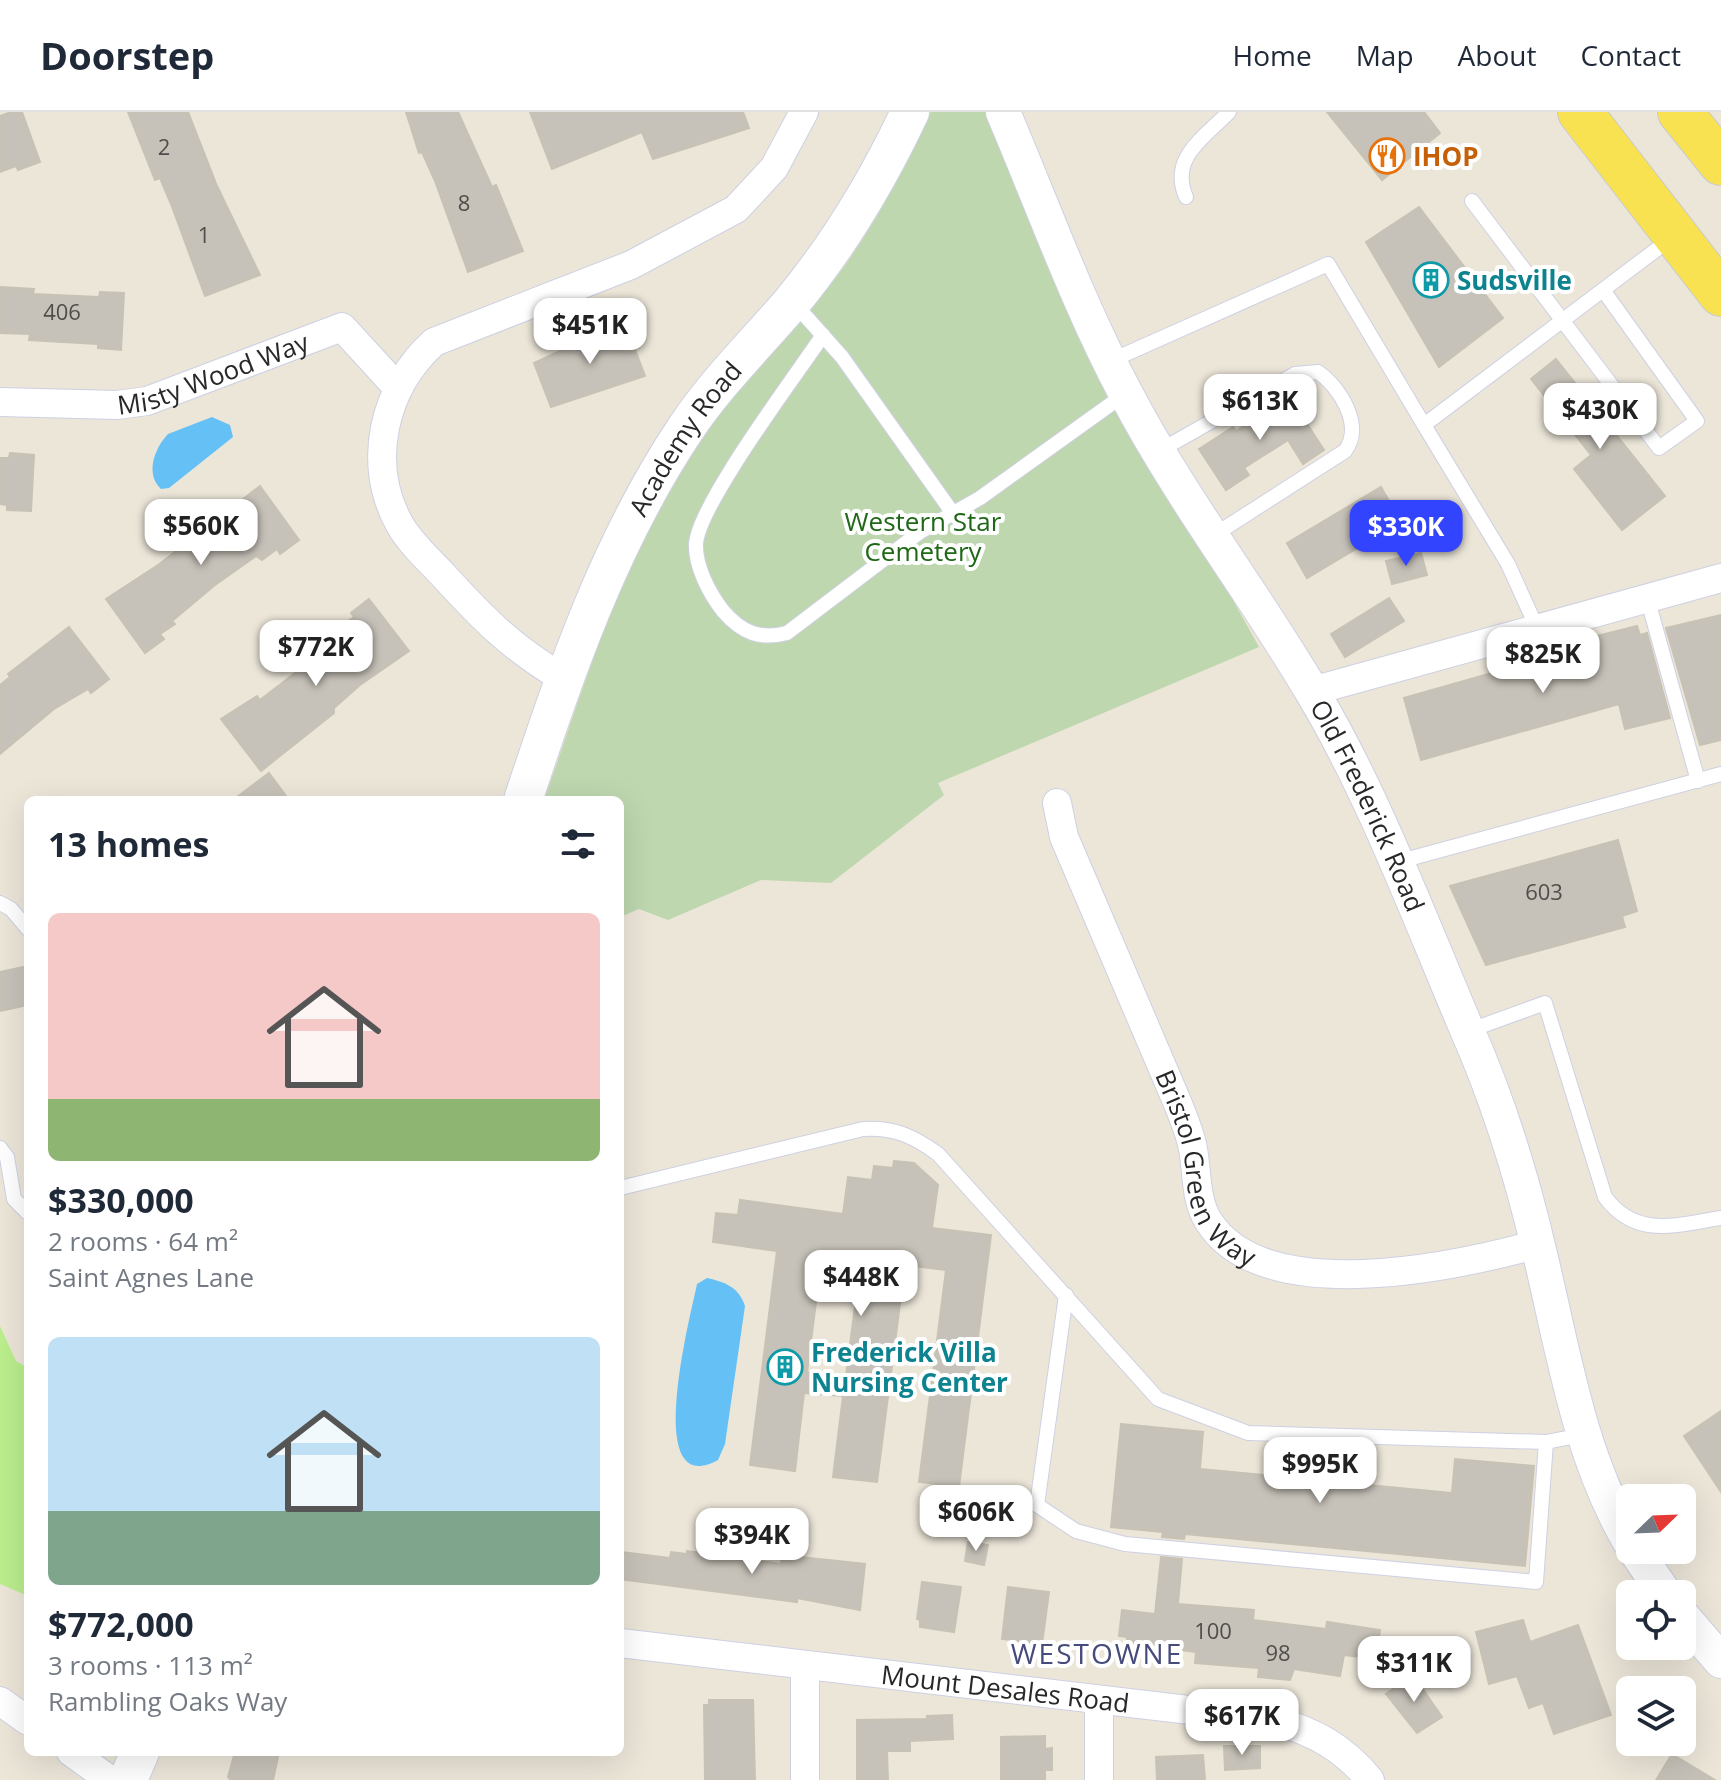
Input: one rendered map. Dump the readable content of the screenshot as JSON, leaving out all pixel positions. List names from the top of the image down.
{
  "streets": {
    "main road": ["Academy Road"],
    "street": [
      "Misty Wood Way",
      "Old Frederick Road",
      "Bristol Green Way",
      "Mount Desales Road"
    ]
  },
  "crossings": [
    ["Old Frederick Road", "Bristol Green Way"]
  ],
  "districts": ["WESTOWNE"],
  "parks": ["Western Star Cemetery"],
  "places": {
    "restaurant": ["IHOP"],
    "building": ["Sudsville", "Frederick Villa Nursing Center"]
  },
  "house_numbers": [
    "2",
    "8",
    "1",
    "406",
    "603",
    "100",
    "98"
  ],
  "north": "top right",
  "page": {
    "header": "Doorstep",
    "nav": [
      "Home",
      "Map",
      "About",
      "Contact"
    ],
    "price": [
      "$451K",
      "$613K",
      "$430K",
      "$560K",
      "$330K",
      "$772K",
      "$825K",
      "$448K",
      "$995K",
      "$606K",
      "$394K",
      "$311K",
      "$617K"
    ],
    "heading": "13 homes",
    "list": [
      {
        "name": "$330,000",
        "note": "2 rooms · 64 m² · Saint Agnes Lane"
      },
      {
        "name": "$772,000",
        "note": "3 rooms · 113 m² · Rambling Oaks Way"
      }
    ]
  }
}
